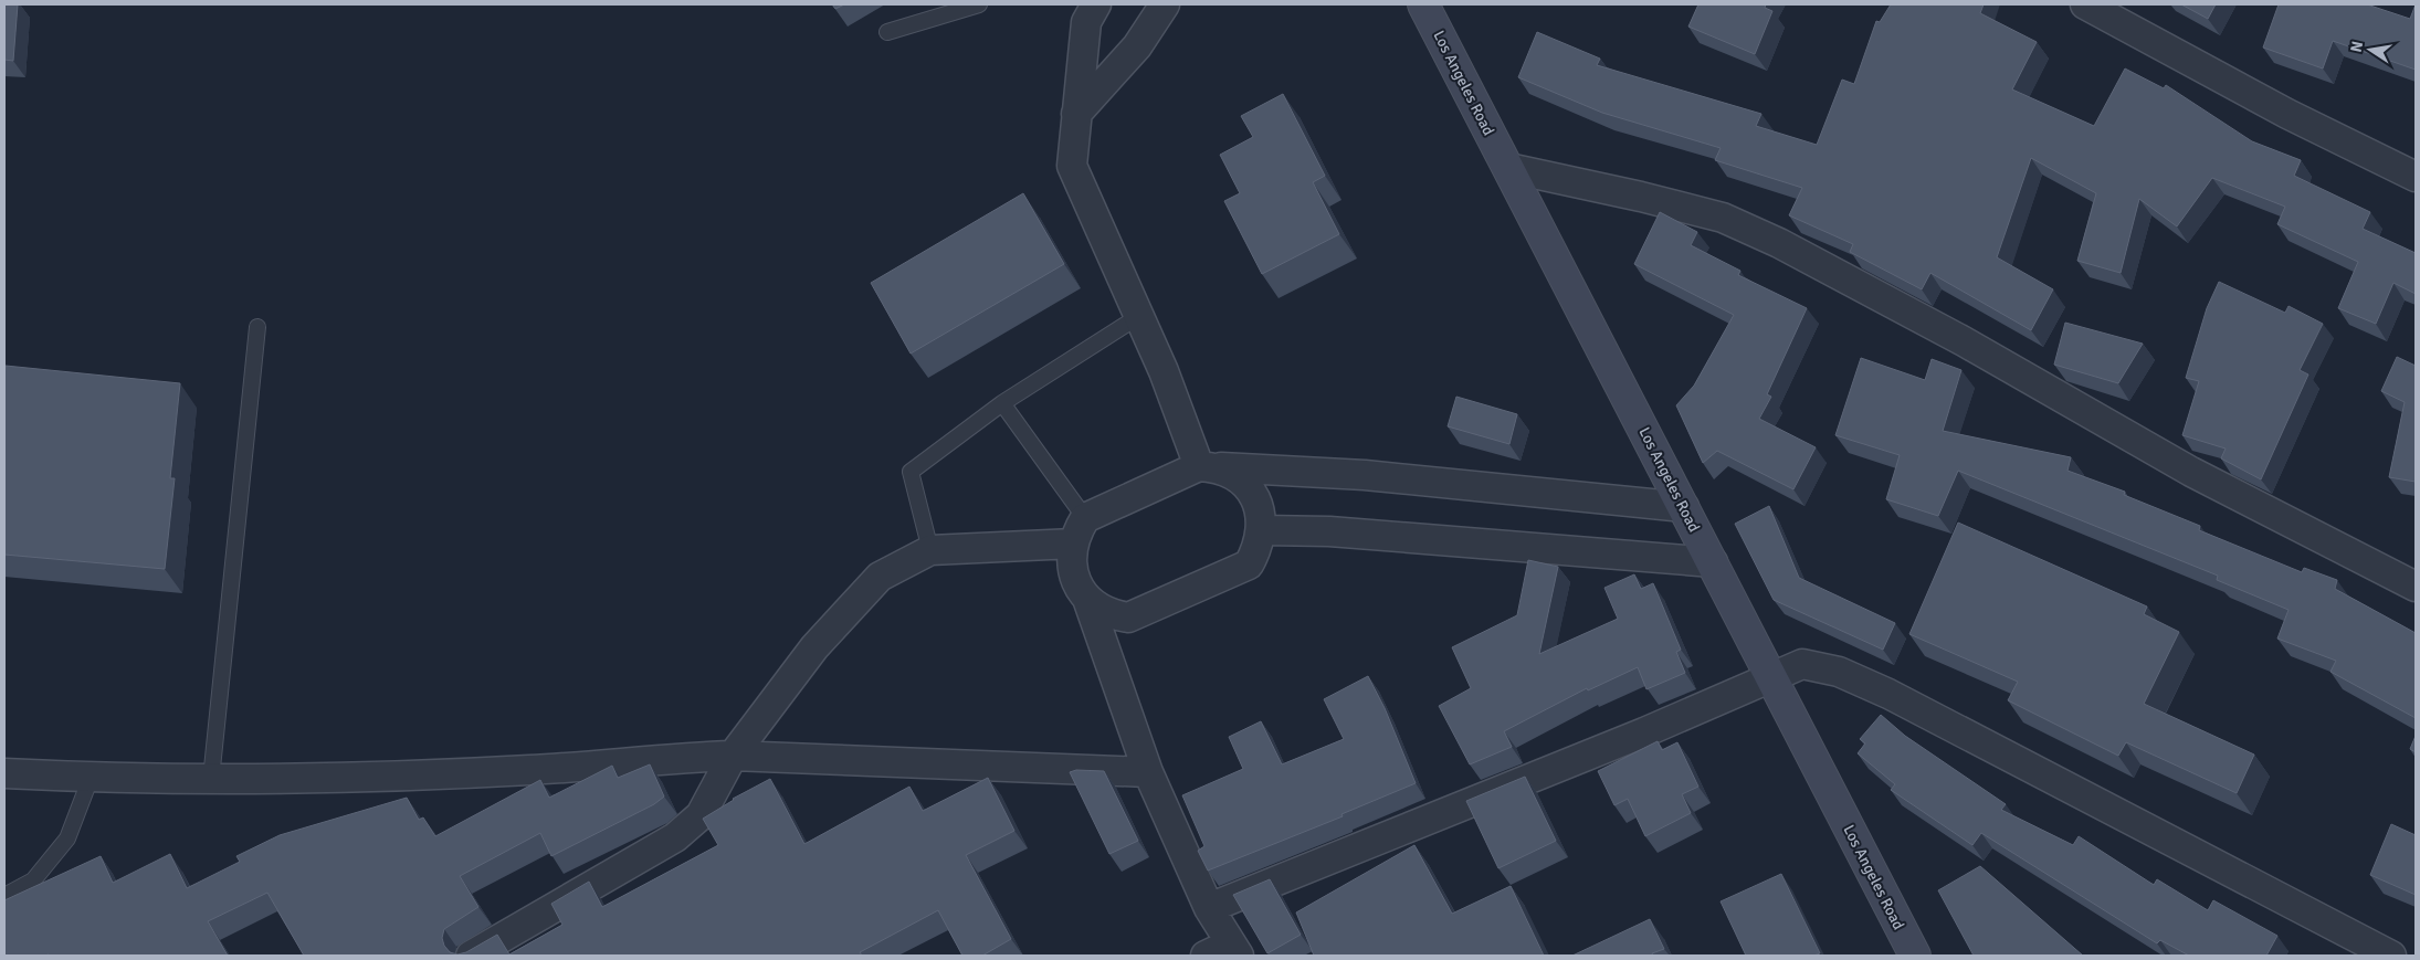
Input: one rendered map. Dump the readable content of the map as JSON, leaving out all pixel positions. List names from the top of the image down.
{
  "streets": {
    "main road": ["Los Angeles Road"]
  },
  "north": "left"
}
